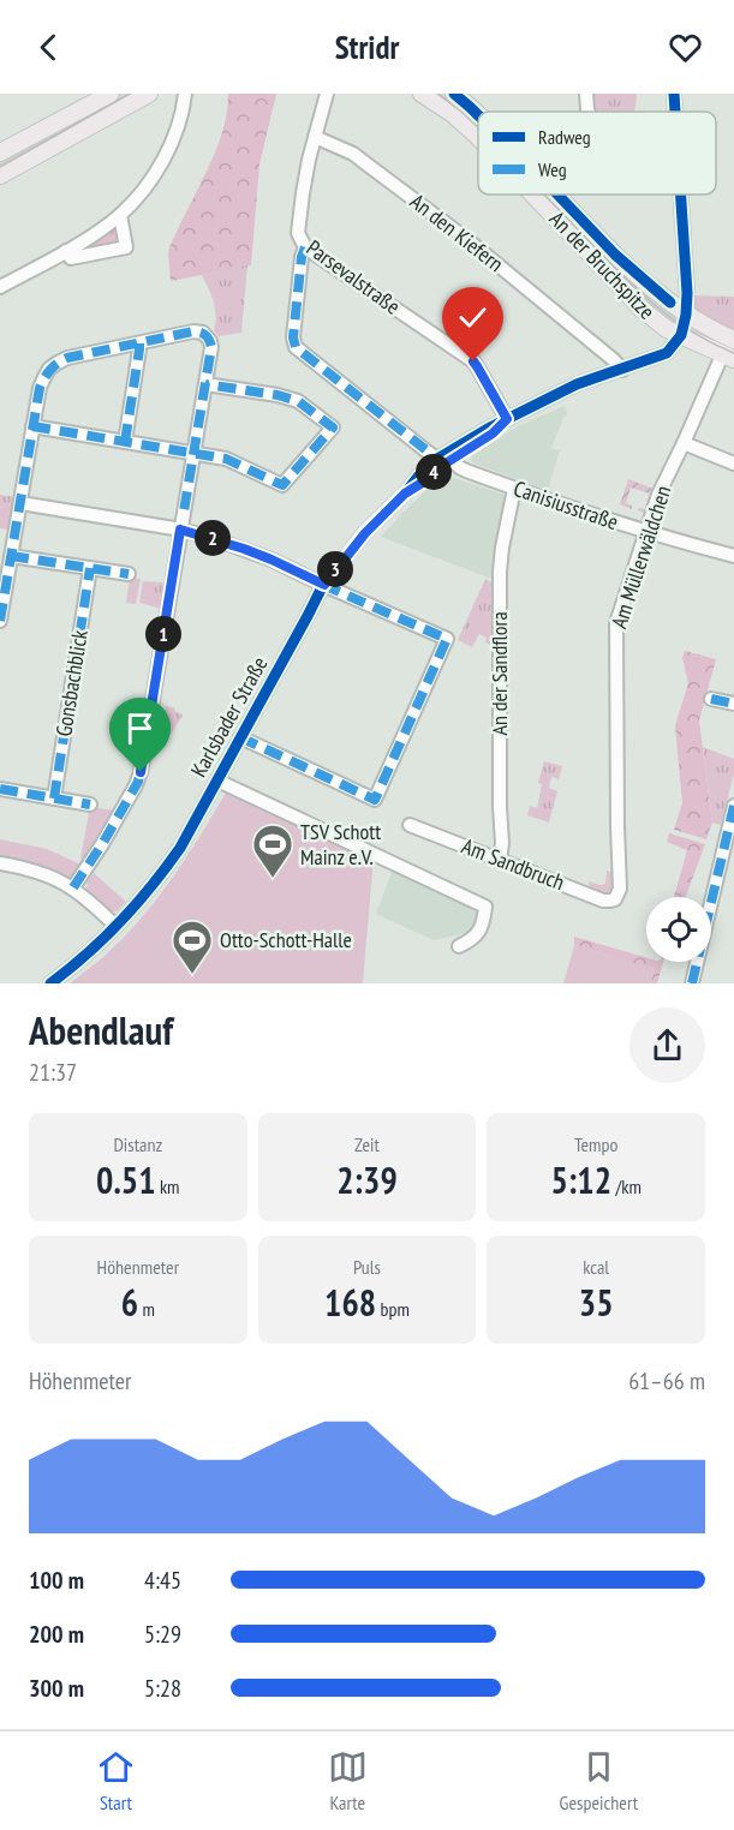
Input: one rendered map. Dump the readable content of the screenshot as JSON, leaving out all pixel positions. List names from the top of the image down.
{
  "streets": {
    "main road": ["An der Bruchspitze"],
    "street": [
      "An den Kiefern",
      "Parsevalstraße",
      "Canisiusstraße",
      "Am Müllerwäldchen",
      "An der Sandflora",
      "Gonsbachblick",
      "Karlsbader Straße",
      "Am Sandbruch"
    ]
  },
  "crossings": [
    ["An den Kiefern", "Parsevalstraße"],
    ["An den Kiefern", "Karlsbader Straße"],
    ["An der Bruchspitze", "Karlsbader Straße"],
    ["Parsevalstraße", "Canisiusstraße"],
    ["Parsevalstraße", "Karlsbader Straße"],
    ["Canisiusstraße", "Am Müllerwäldchen"],
    ["Canisiusstraße", "An der Sandflora"],
    ["Canisiusstraße", "Karlsbader Straße"],
    ["Am Müllerwäldchen", "Am Sandbruch"],
    ["An der Sandflora", "Am Sandbruch"]
  ],
  "places": {
    "sports": ["TSV Schott Mainz e.V.", "Otto-Schott-Halle"]
  },
  "legend": ["Radweg", "Weg"],
  "page": {
    "header": "Stridr",
    "pins": [
      "4",
      "2",
      "3",
      "1"
    ],
    "heading": ["Abendlauf", "21:37"],
    "stats": [
      ["Distanz", "0.51 km"],
      ["Zeit", "2:39"],
      ["Tempo", "5:12 /km"],
      ["Höhenmeter", "6 m"],
      ["Puls", "168 bpm"],
      ["kcal", "35"]
    ],
    "chart": ["Höhenmeter", "61–66 m"],
    "list": [
      {
        "name": "100 m",
        "note": "4:45"
      },
      {
        "name": "200 m",
        "note": "5:29"
      },
      {
        "name": "300 m",
        "note": "5:28"
      }
    ],
    "tabs": ["Start", "Karte", "Gespeichert"]
  }
}
